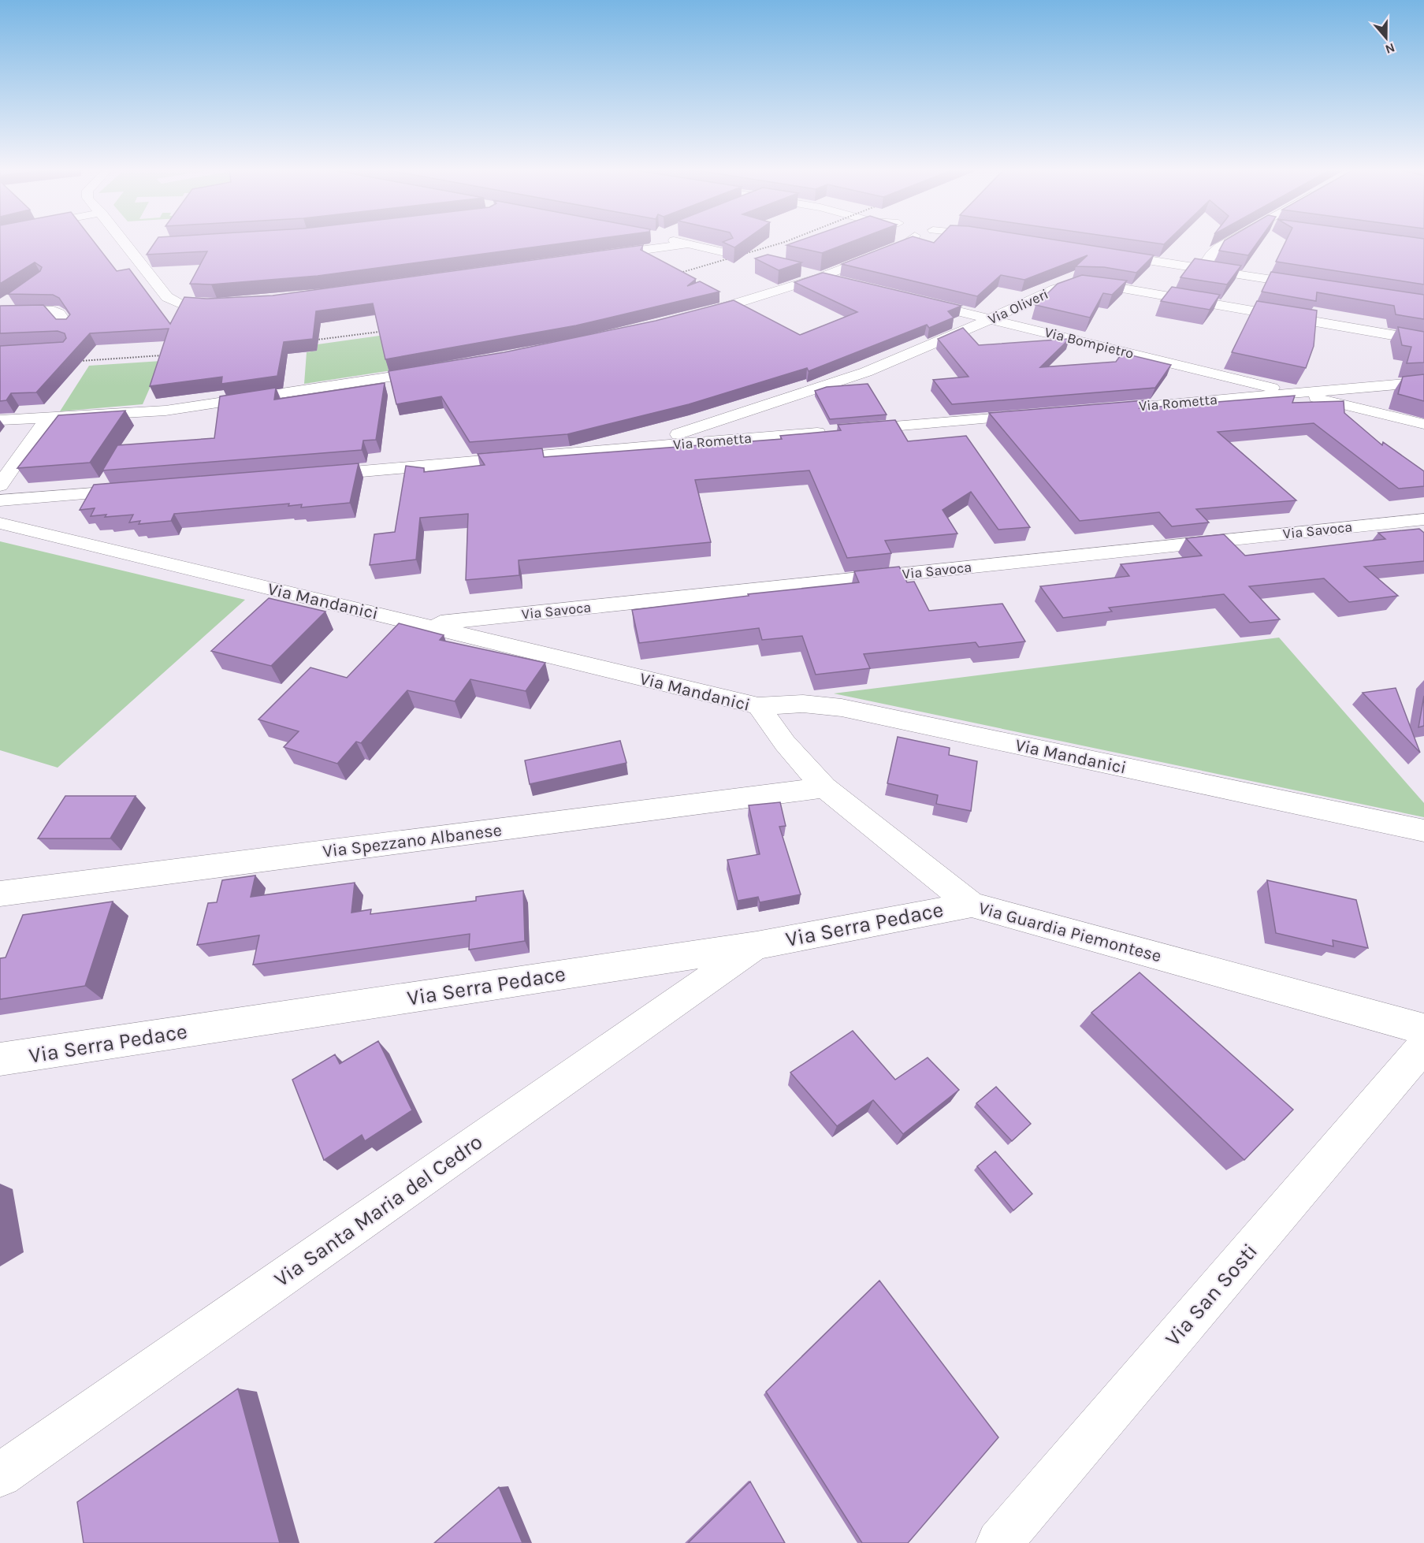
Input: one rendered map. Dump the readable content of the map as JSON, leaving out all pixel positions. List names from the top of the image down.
{
  "streets": {
    "street": [
      "Via Oliveri",
      "Via Bompietro",
      "Via Rometta",
      "Via Savoca",
      "Via Mandanici",
      "Via Spezzano Albanese",
      "Via Serra Pedace",
      "Via Guardia Piemontese",
      "Via Santa Maria del Cedro",
      "Via San Sosti"
    ]
  },
  "crossings": [
    ["Via Oliveri", "Via Bompietro"],
    ["Via Oliveri", "Via Rometta"],
    ["Via Bompietro", "Via Rometta"],
    ["Via Savoca", "Via Mandanici"],
    ["Via Mandanici", "Via Guardia Piemontese"],
    ["Via Spezzano Albanese", "Via Guardia Piemontese"],
    ["Via Serra Pedace", "Via Guardia Piemontese"],
    ["Via Serra Pedace", "Via Santa Maria del Cedro"]
  ],
  "north": "bottom"
}
